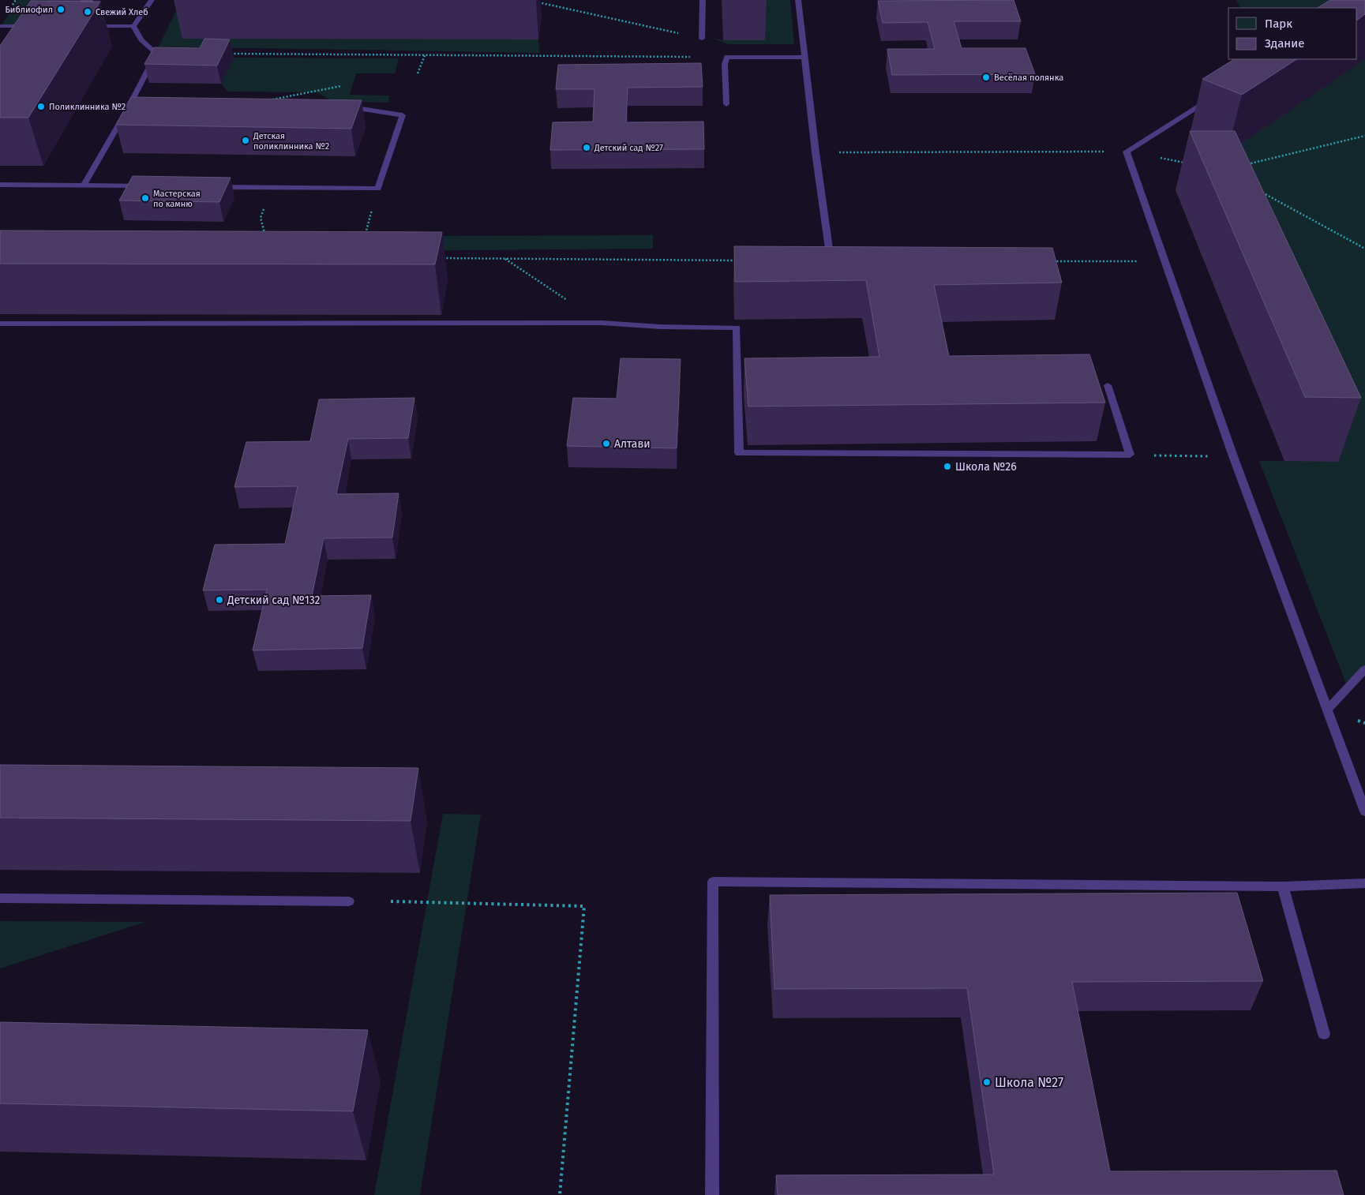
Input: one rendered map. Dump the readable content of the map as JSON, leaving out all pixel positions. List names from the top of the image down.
{
  "places": [
    "Библиофил",
    "Свежий Хлеб",
    "Весёлая полянка",
    "Поликлинника №2",
    "Детская поликлинника №2",
    "Детский сад №27",
    "Мастерская по камню",
    "Алтави",
    "Школа №26",
    "Детский сад №132",
    "Школа №27"
  ],
  "legend": ["Парк", "Здание"]
}
